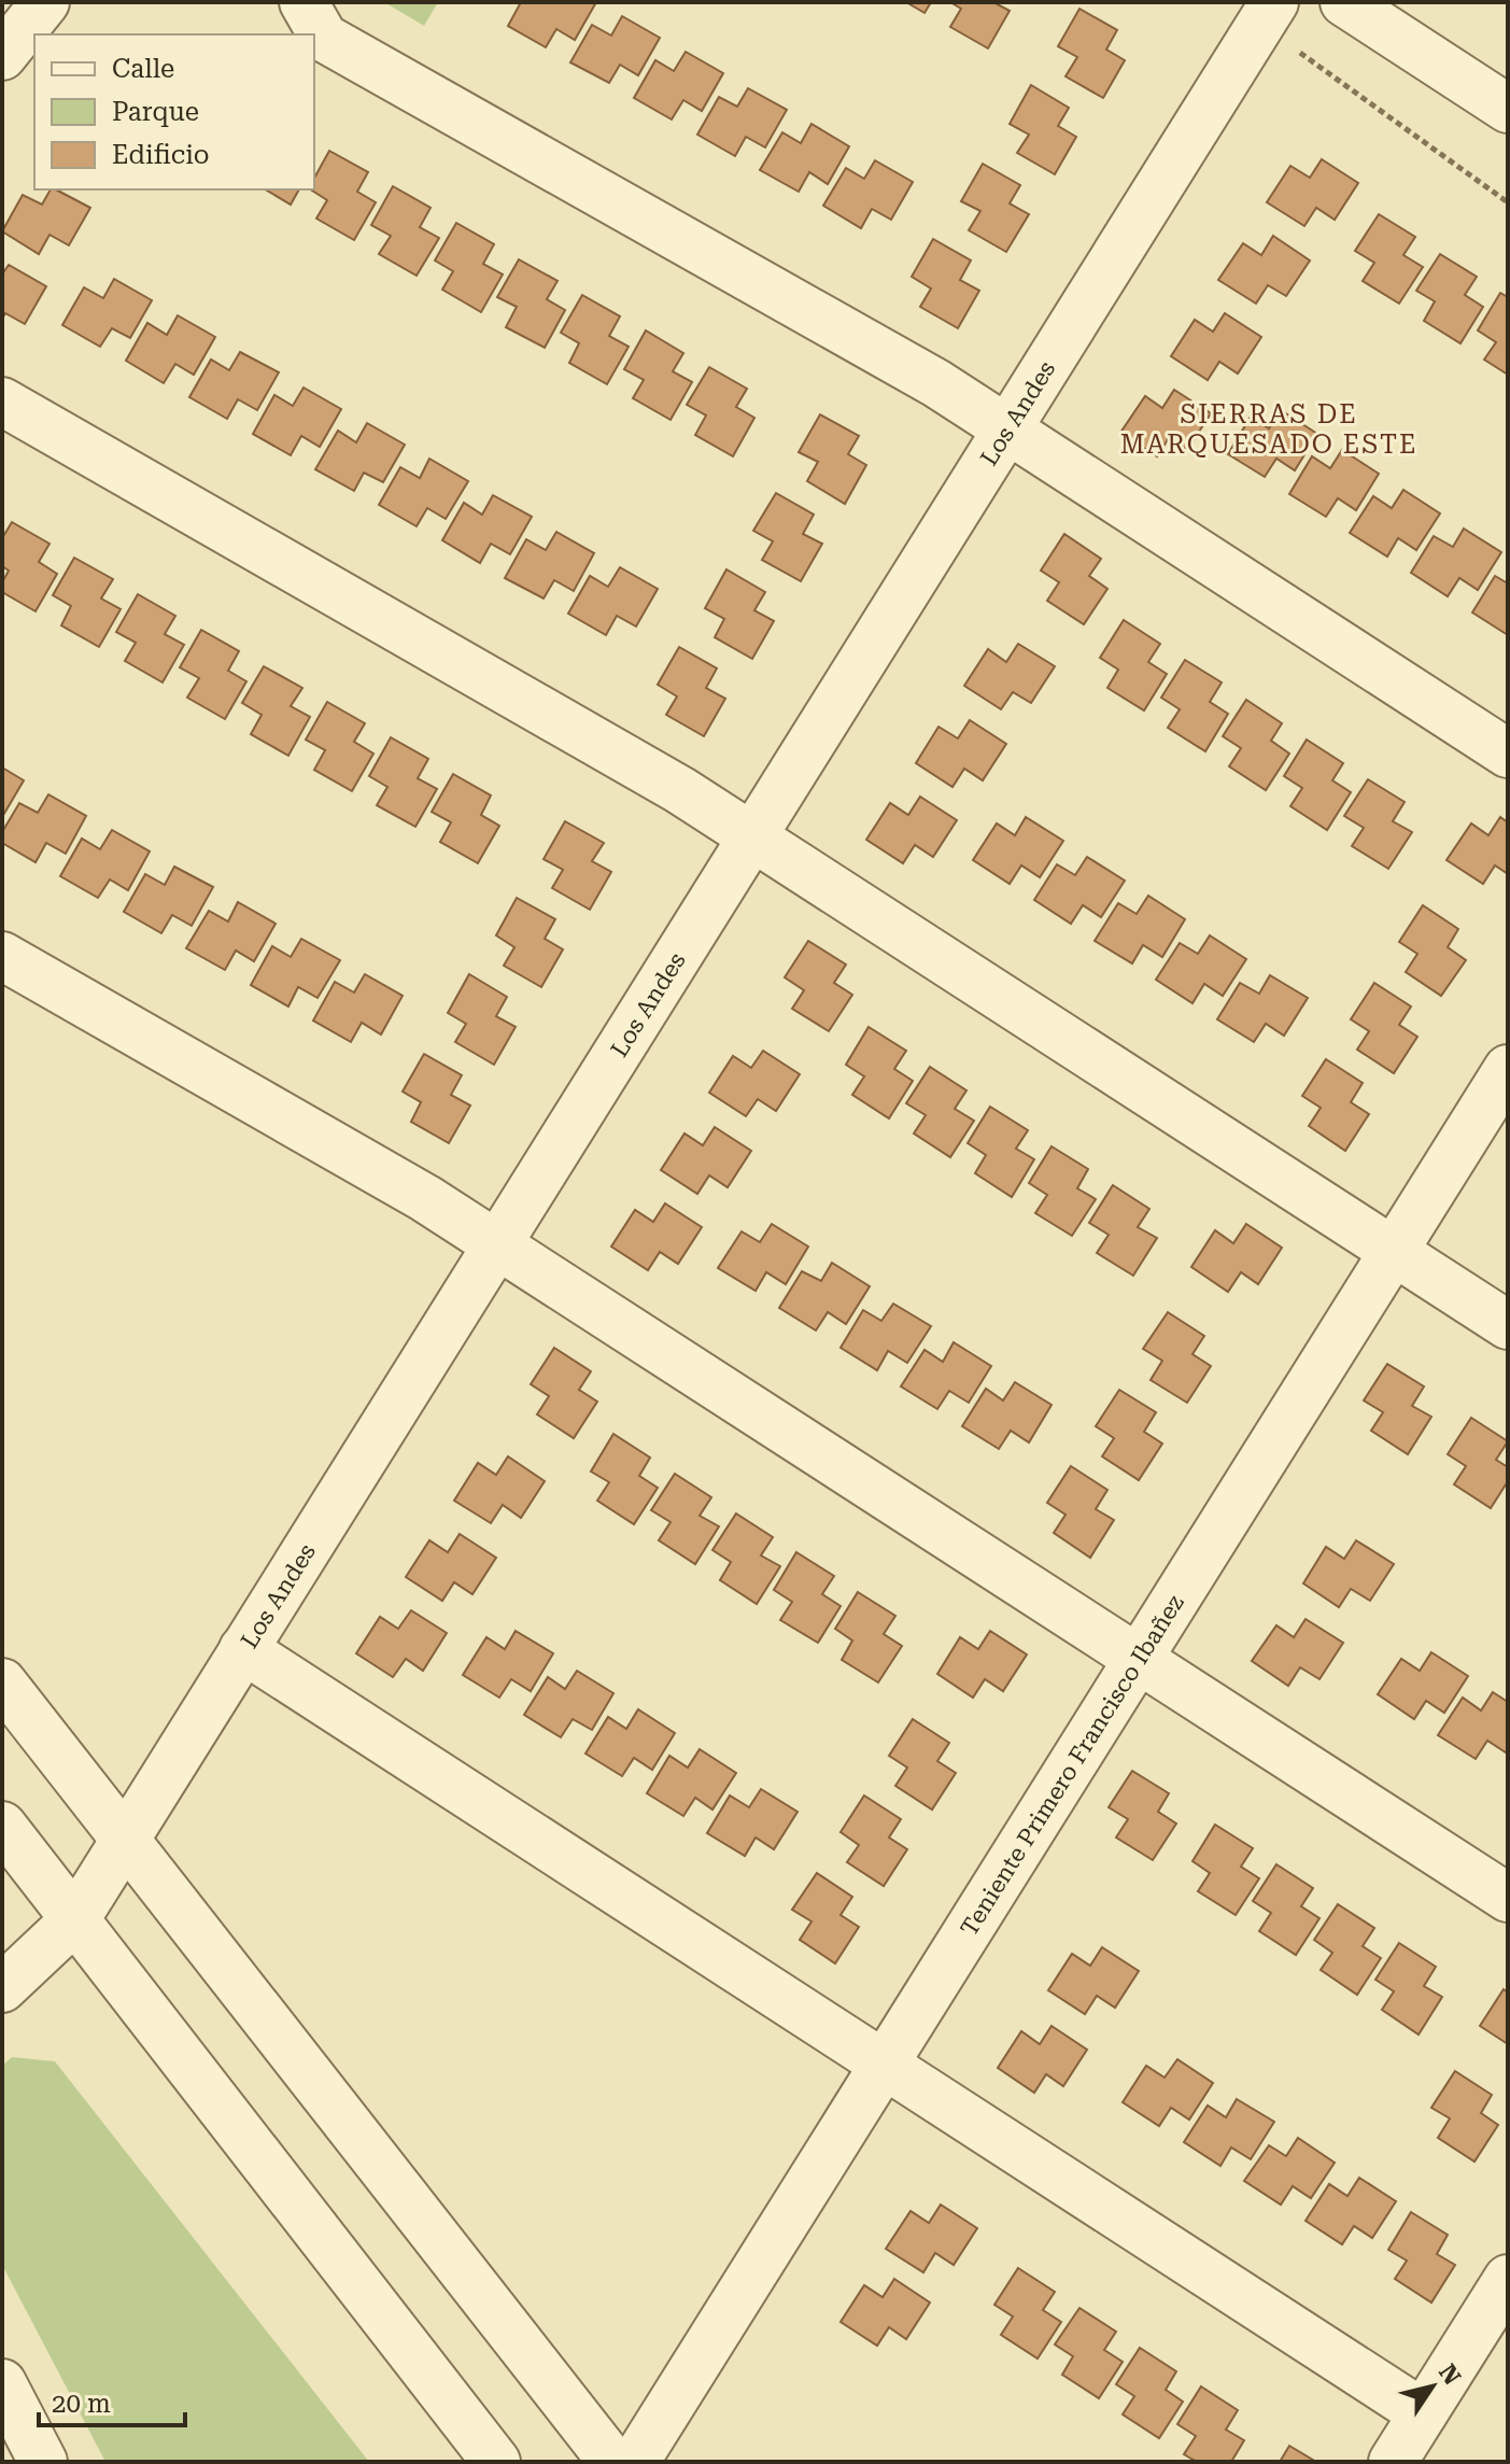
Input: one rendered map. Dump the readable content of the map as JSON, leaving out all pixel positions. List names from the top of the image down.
{
  "streets": {
    "street": ["Los Andes", "Teniente Primero Francisco Ibañez"]
  },
  "districts": ["SIERRAS DE MARQUESADO ESTE"],
  "legend": ["Calle", "Parque", "Edificio"],
  "scale_bar": "20 m",
  "north": "top right"
}
